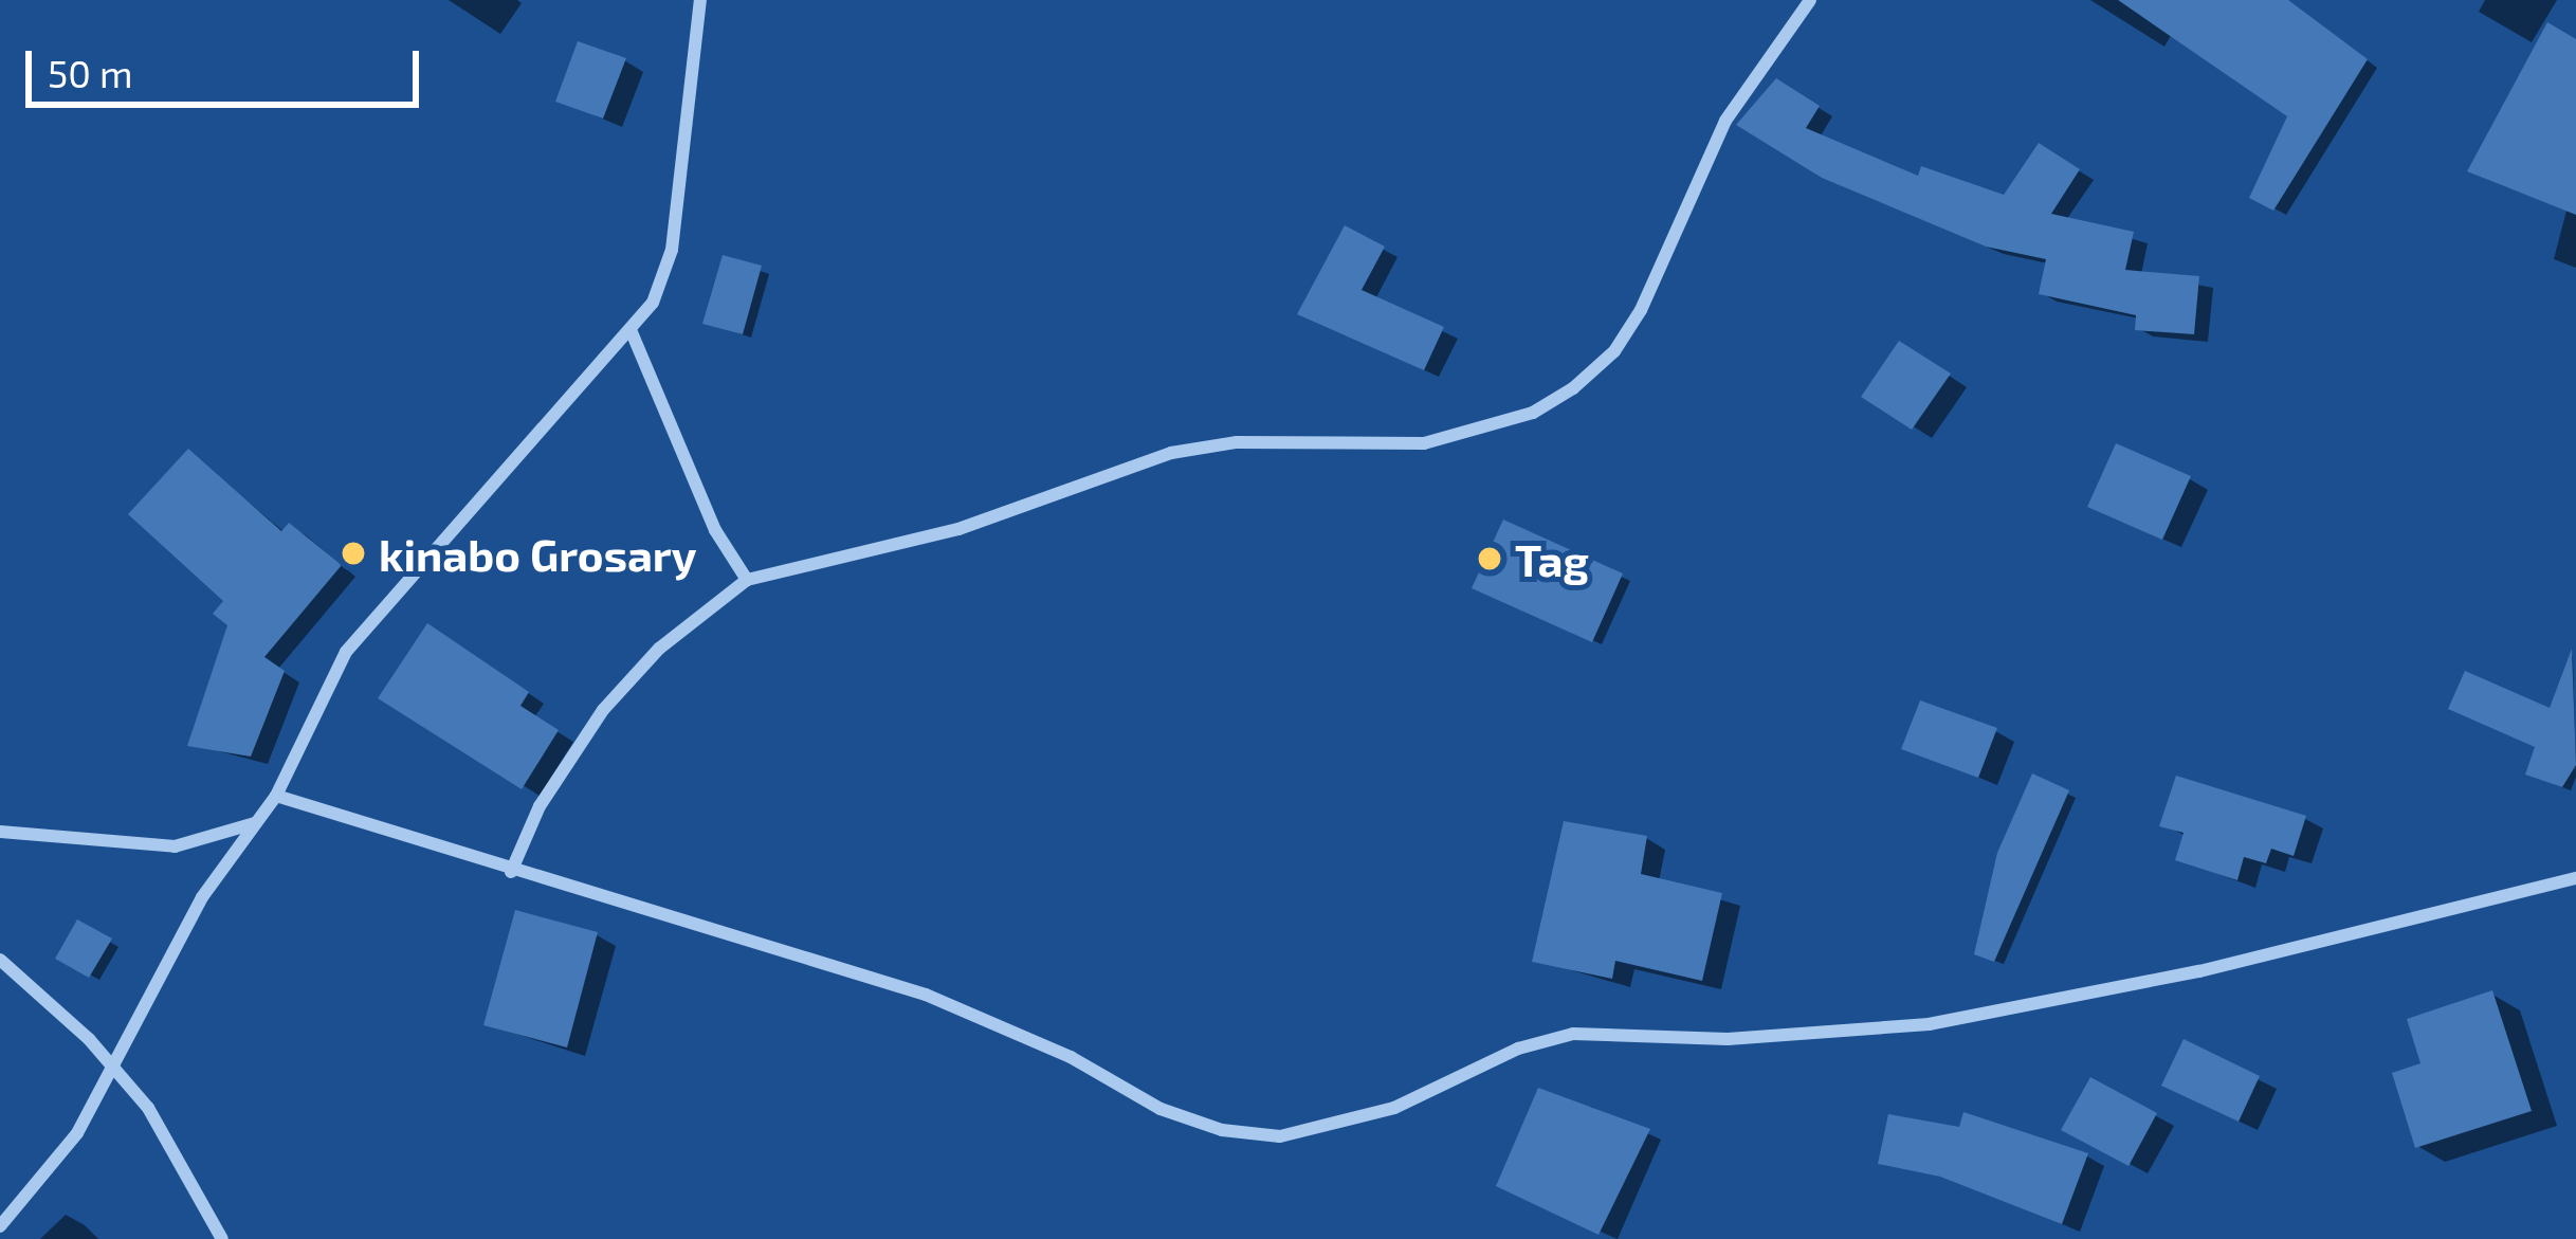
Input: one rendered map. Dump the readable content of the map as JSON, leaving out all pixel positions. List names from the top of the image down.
{
  "places": ["kinabo Grosary", "Tag"],
  "scale_bar": "50 m"
}
